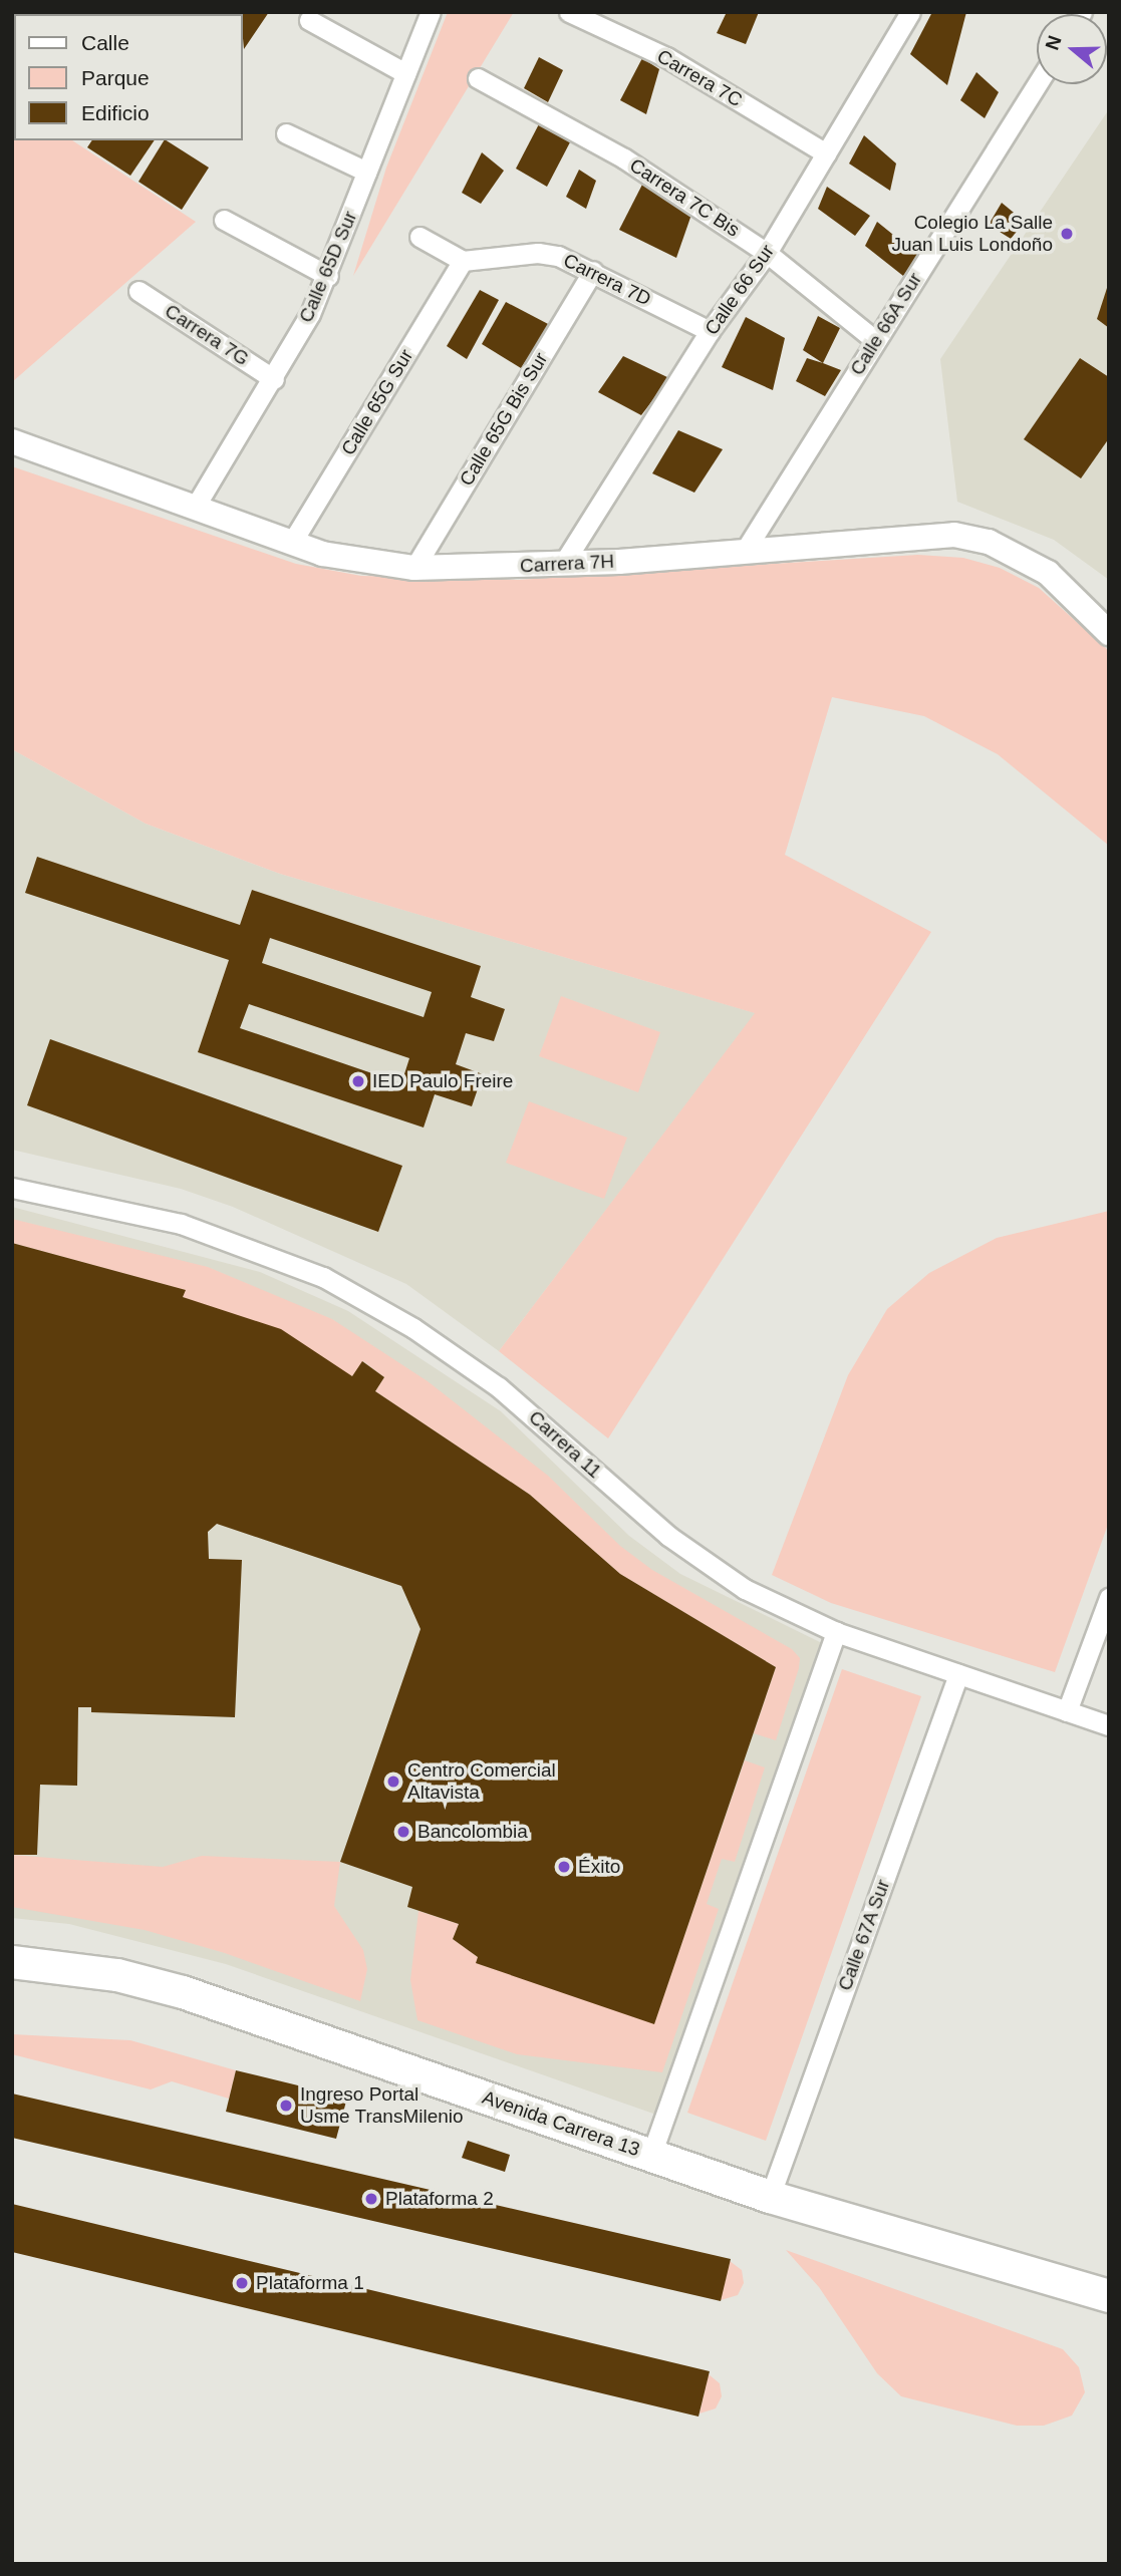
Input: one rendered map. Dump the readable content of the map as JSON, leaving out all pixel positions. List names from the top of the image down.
{
  "streets": {
    "main road": ["Avenida Carrera 13"],
    "street": [
      "Carrera 7C",
      "Carrera 7C Bis",
      "Calle 65D Sur",
      "Carrera 7D",
      "Calle 66 Sur",
      "Calle 66A Sur",
      "Carrera 7G",
      "Calle 65G Sur",
      "Calle 65G Bis Sur",
      "Carrera 7H",
      "Carrera 11",
      "Calle 67A Sur"
    ]
  },
  "crossings": [
    ["Carrera 7C", "Calle 66 Sur"],
    ["Carrera 7C Bis", "Calle 66 Sur"],
    ["Carrera 7C Bis", "Calle 66A Sur"],
    ["Calle 65D Sur", "Carrera 7G"],
    ["Calle 65D Sur", "Carrera 7H"],
    ["Carrera 7D", "Calle 66 Sur"],
    ["Carrera 7D", "Calle 65G Sur"],
    ["Carrera 7D", "Calle 65G Bis Sur"],
    ["Calle 66 Sur", "Carrera 7H"],
    ["Calle 66A Sur", "Carrera 7H"],
    ["Calle 65G Sur", "Carrera 7H"],
    ["Calle 65G Bis Sur", "Carrera 7H"],
    ["Carrera 11", "Calle 67A Sur"],
    ["Calle 67A Sur", "Avenida Carrera 13"]
  ],
  "places": [
    "Colegio La Salle Juan Luis Londoño",
    "IED Paulo Freire",
    "Centro Comercial Altavista",
    "Bancolombia",
    "Éxito",
    "Ingreso Portal Usme TransMilenio",
    "Plataforma 2",
    "Plataforma 1"
  ],
  "legend": ["Calle", "Parque", "Edificio"],
  "north": "left"
}
